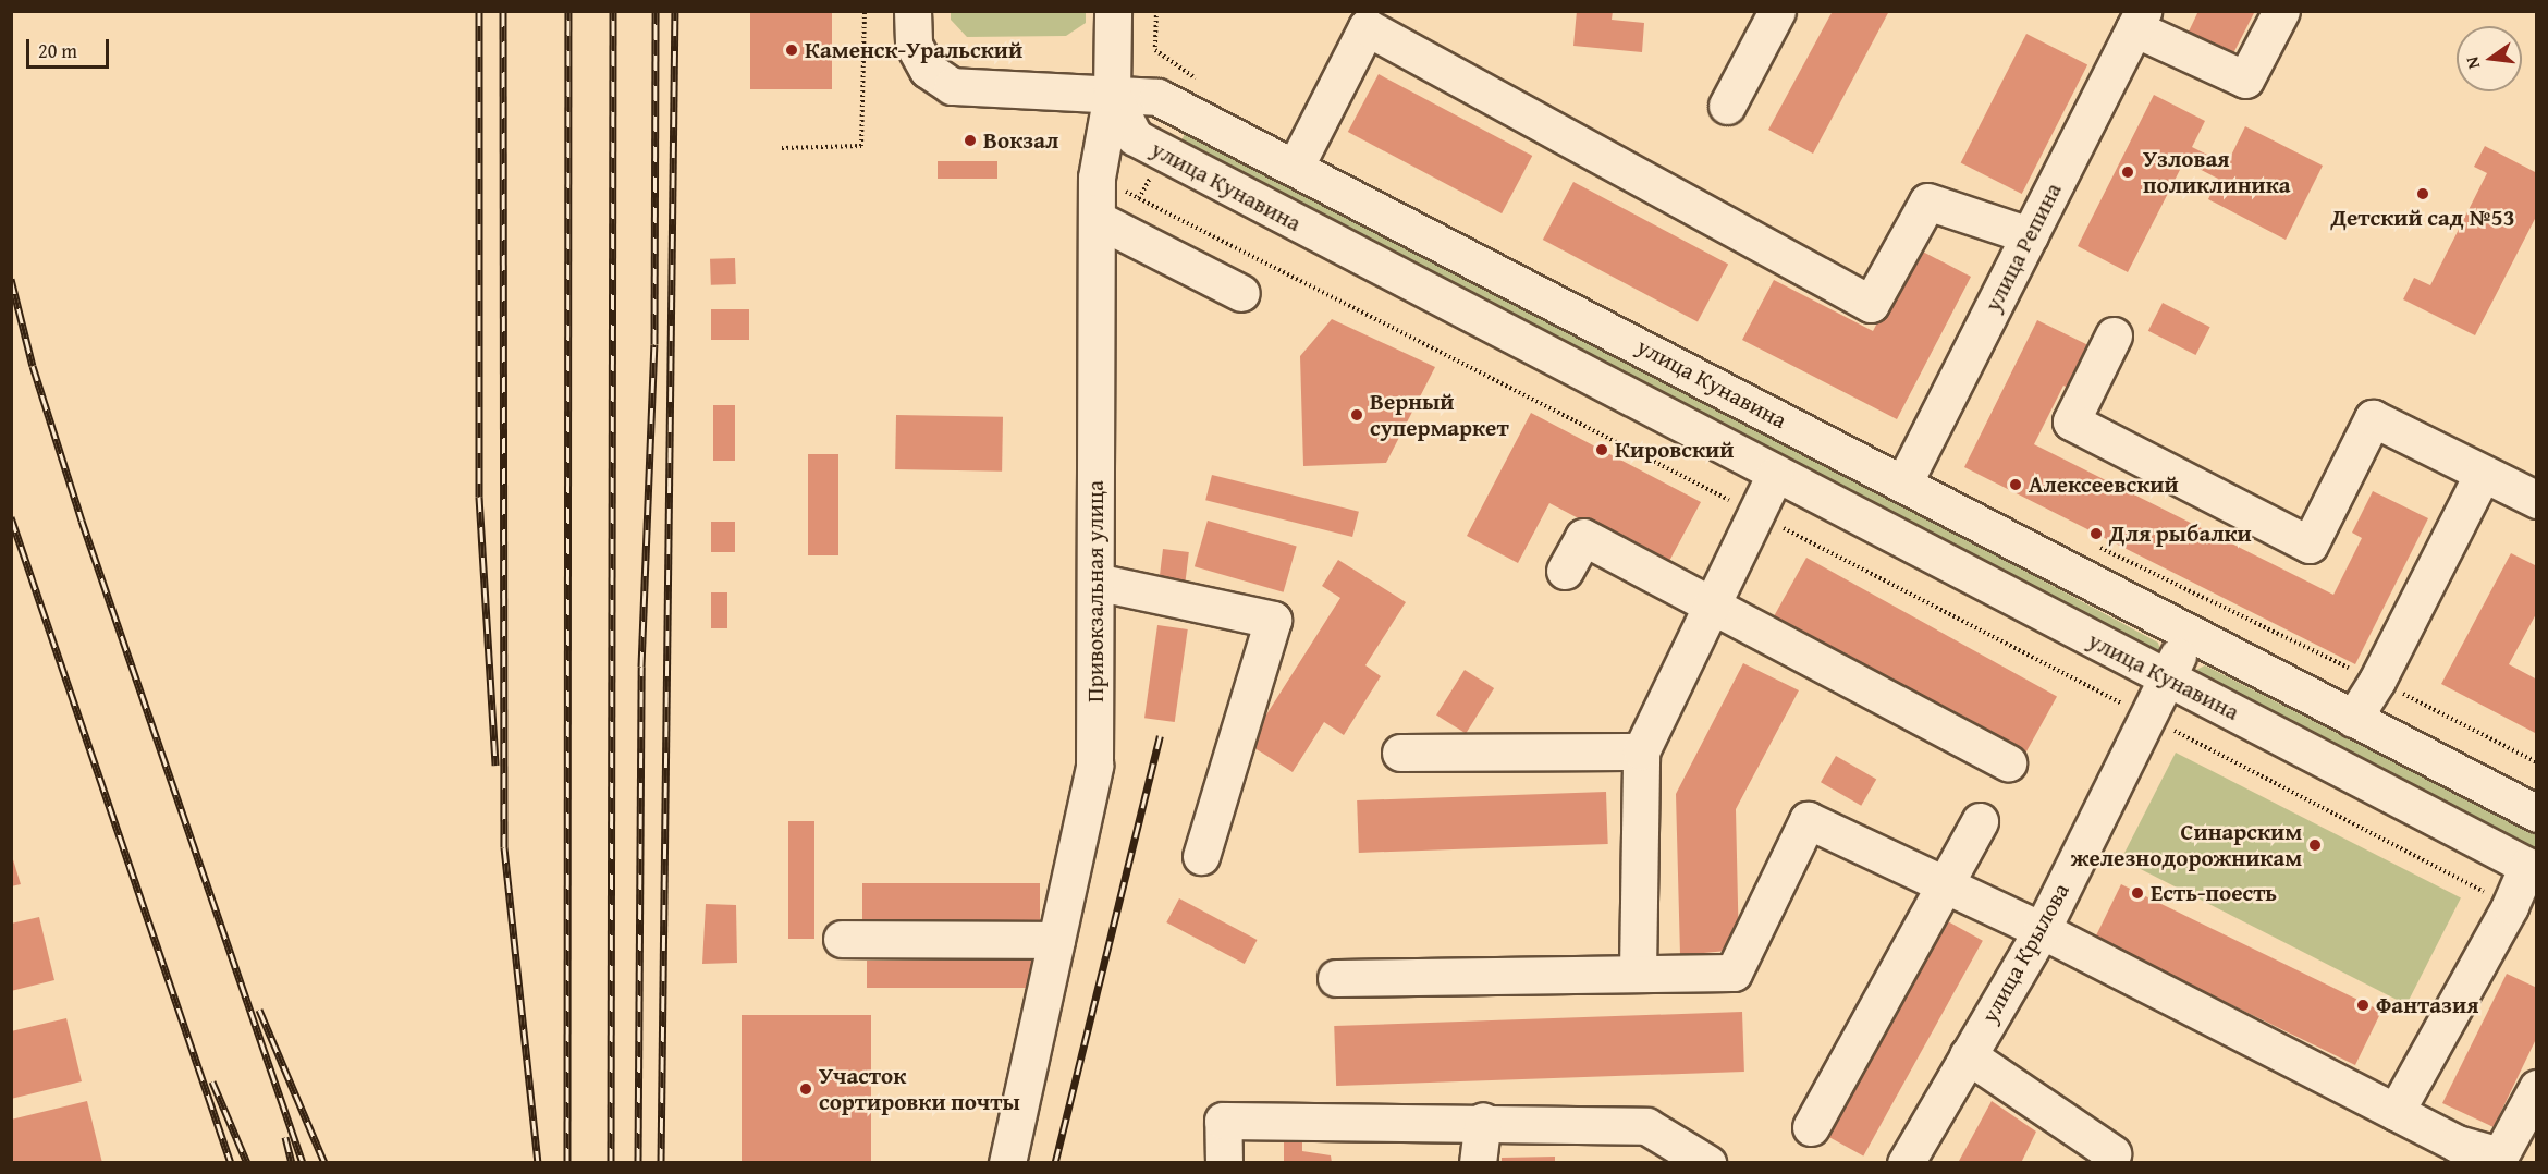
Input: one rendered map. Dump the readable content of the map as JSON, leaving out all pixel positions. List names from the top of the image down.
{
  "streets": {
    "street": [
      "улица Кунавина",
      "улица Репина",
      "Привокзальная улица",
      "улица Крылова"
    ]
  },
  "crossings": [
    ["улица Кунавина", "улица Репина"],
    ["улица Кунавина", "Привокзальная улица"],
    ["улица Кунавина", "улица Крылова"]
  ],
  "places": [
    "Каменск-Уральский",
    "Вокзал",
    "Узловая поликлиника",
    "Детский сад №53",
    "Верный супермаркет",
    "Кировский",
    "Алексеевский",
    "Для рыбалки",
    "Синарским железнодорожникам",
    "Есть-поесть",
    "Фантазия",
    "Участок сортировки почты"
  ],
  "scale_bar": "20 m",
  "north": "left"
}
